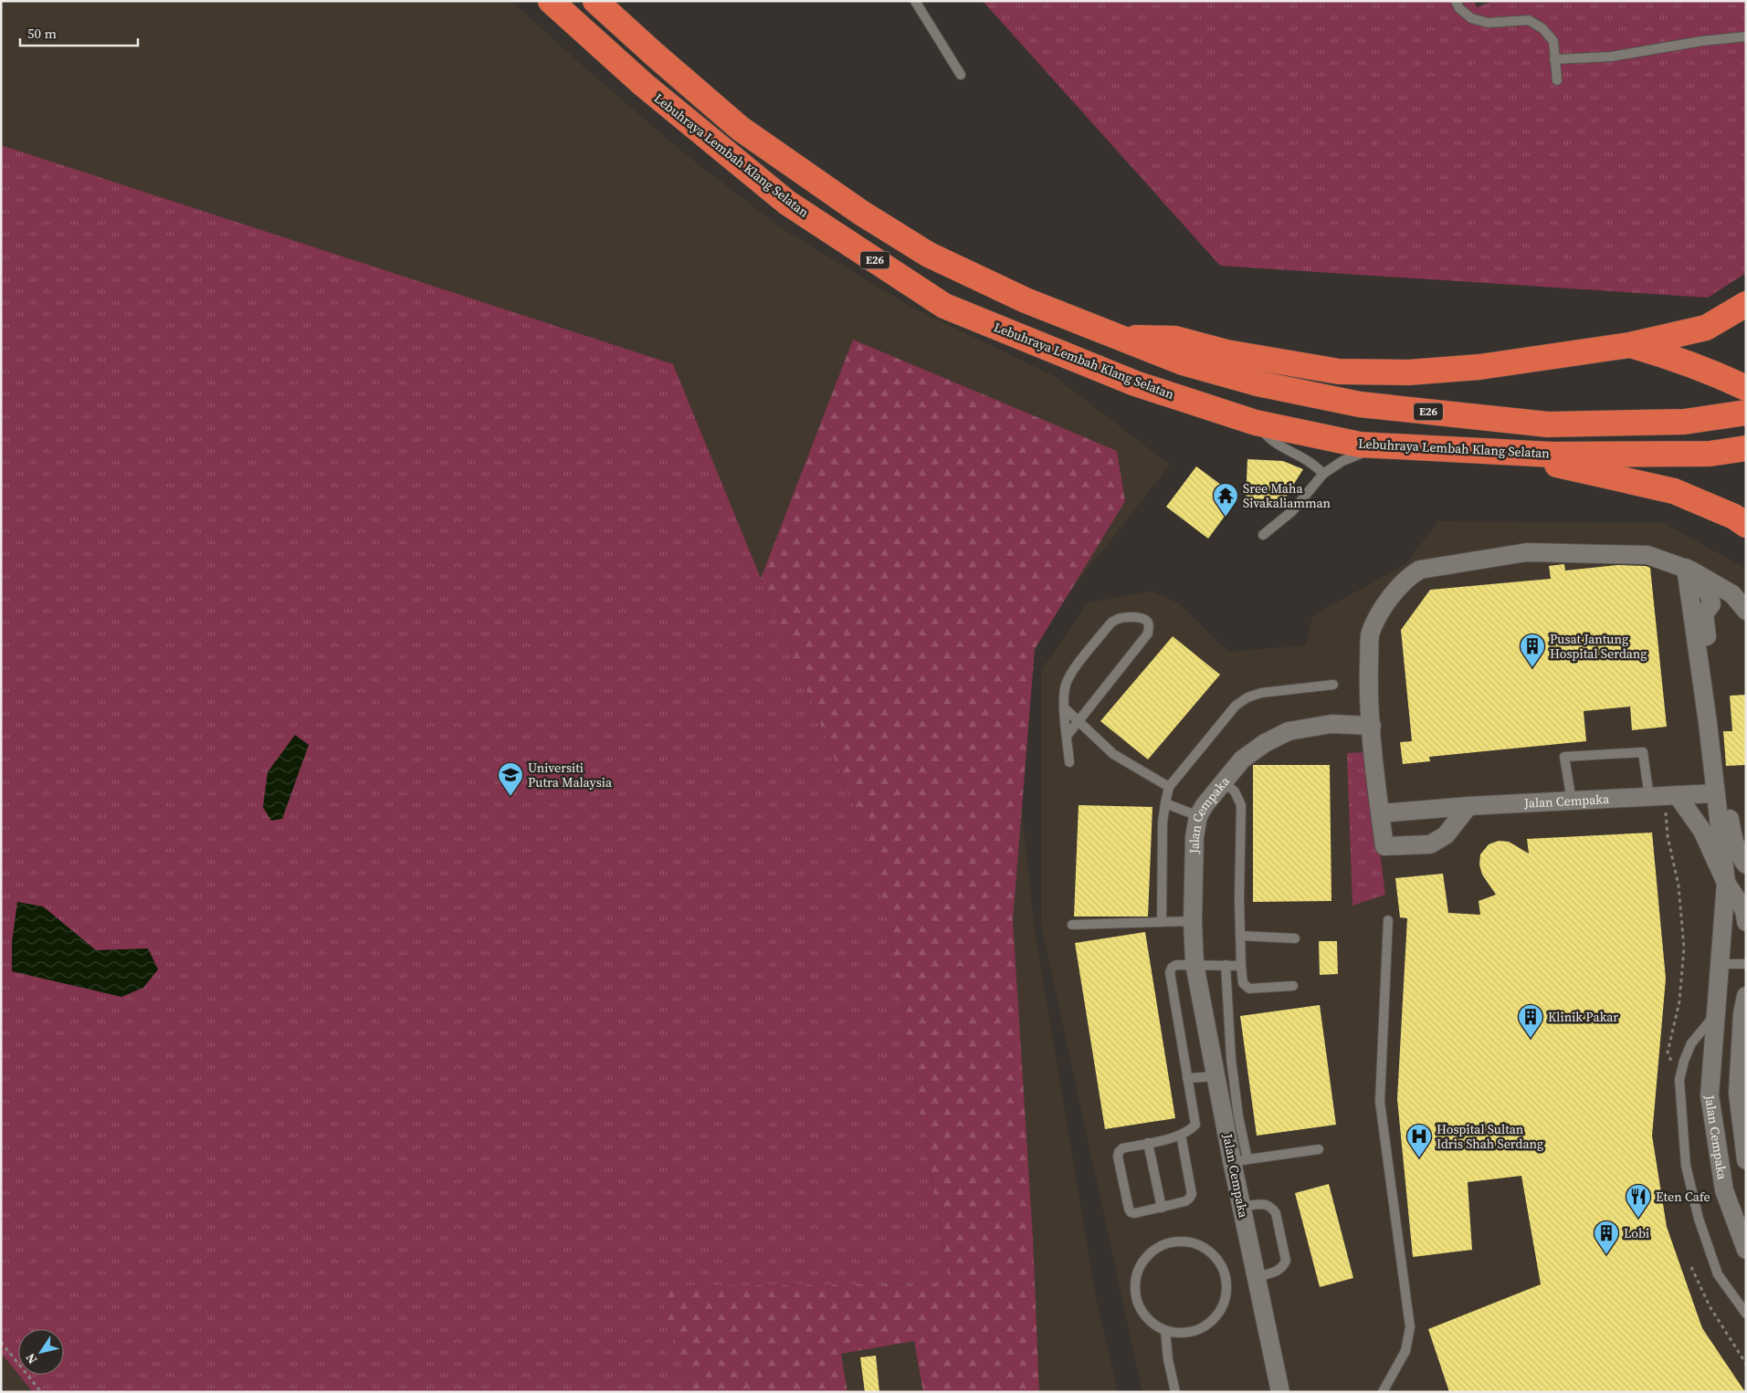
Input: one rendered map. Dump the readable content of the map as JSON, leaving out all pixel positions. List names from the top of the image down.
{
  "streets": {
    "highway": ["Lebuhraya Lembah Klang Selatan", "E26"],
    "street": ["Jalan Cempaka"]
  },
  "places": {
    "temple": ["Sree Maha Sivakaliamman"],
    "building": ["Pusat Jantung Hospital Serdang", "Klinik Pakar", "Lobi"],
    "school or university": ["Universiti Putra Malaysia"],
    "hospital": ["Hospital Sultan Idris Shah Serdang"],
    "restaurant": ["Eten Cafe"]
  },
  "scale_bar": "50 m",
  "north": "bottom left"
}
